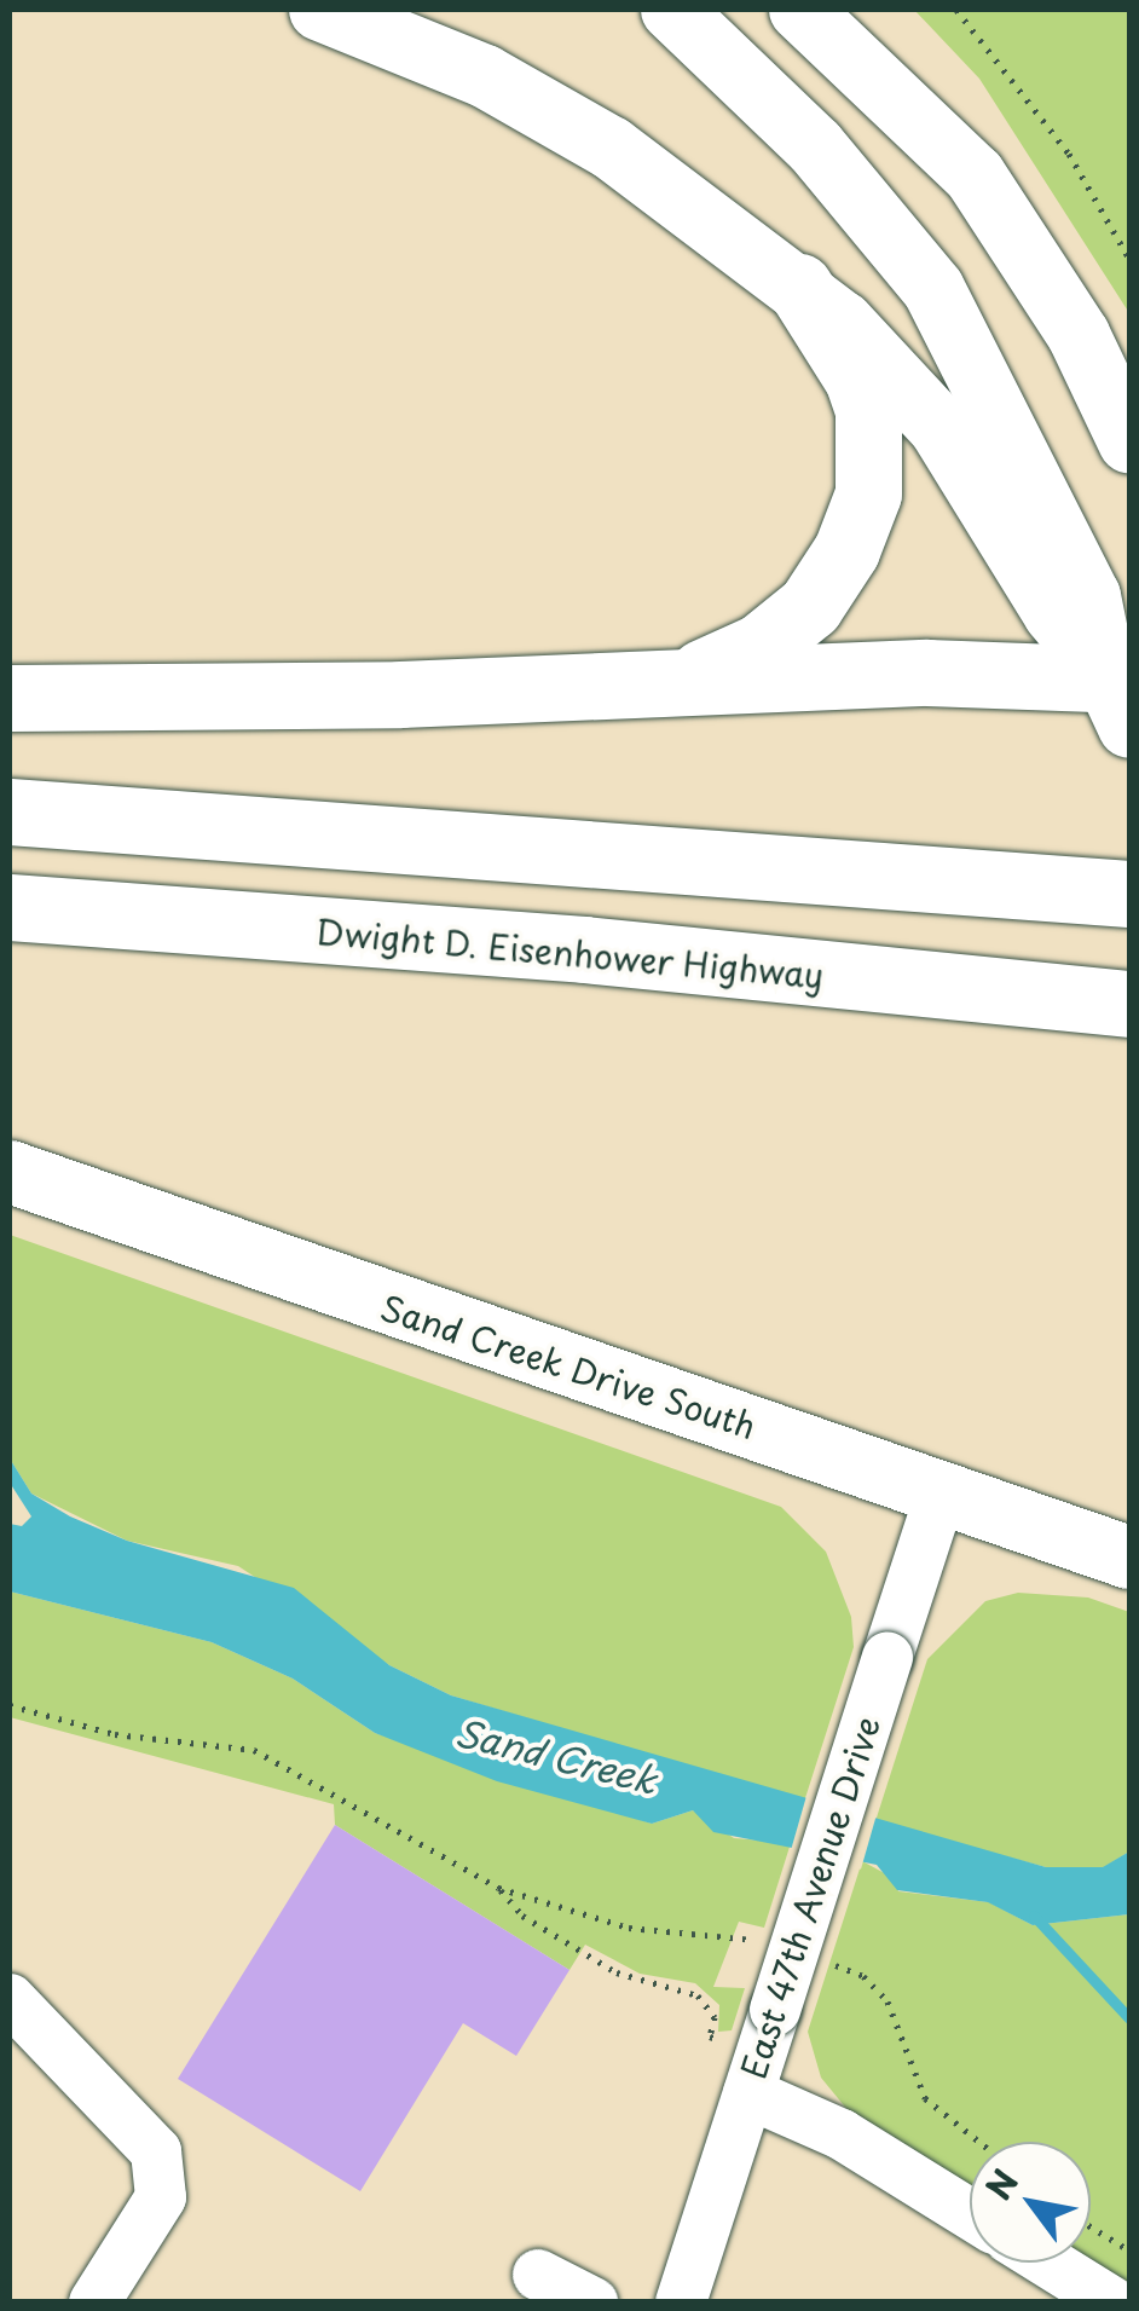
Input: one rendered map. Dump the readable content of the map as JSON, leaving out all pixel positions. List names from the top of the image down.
{
  "streets": {
    "highway": ["Dwight D. Eisenhower Highway"],
    "main road": ["Sand Creek Drive South"],
    "street": ["East 47th Avenue Drive"]
  },
  "crossings": [
    ["Sand Creek Drive South", "East 47th Avenue Drive"]
  ],
  "water": ["Sand Creek"],
  "north": "top left"
}
